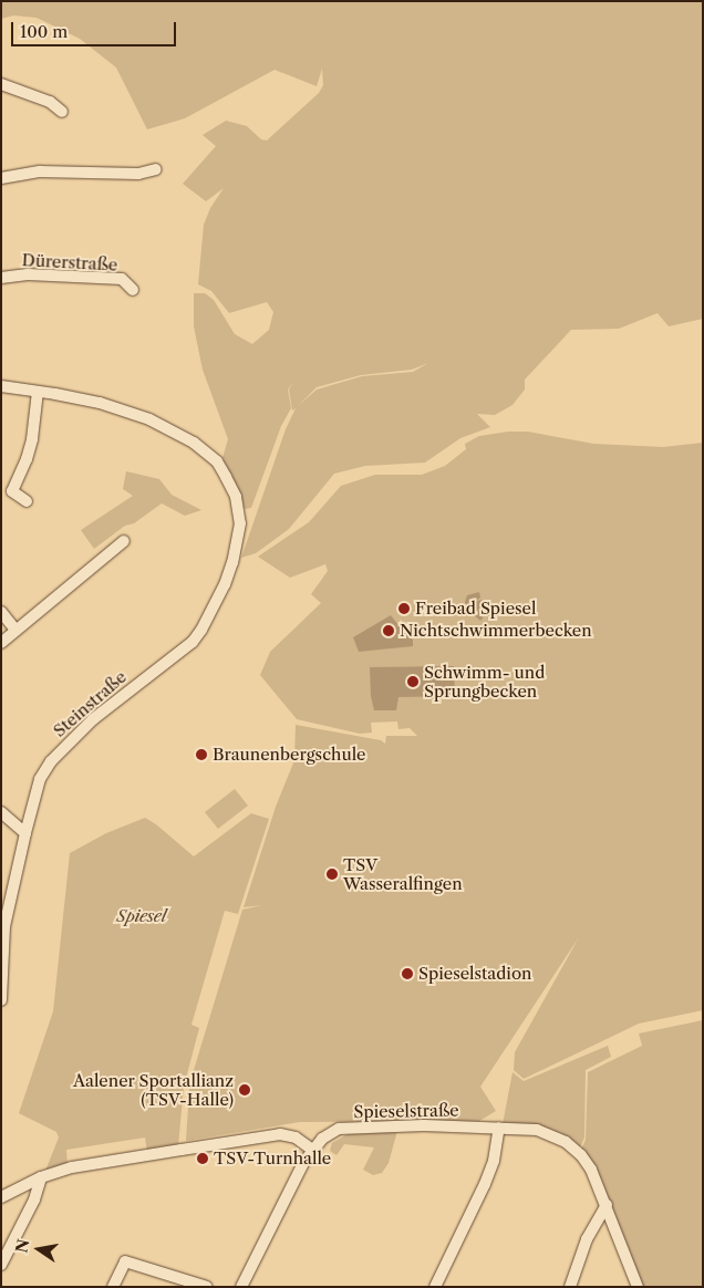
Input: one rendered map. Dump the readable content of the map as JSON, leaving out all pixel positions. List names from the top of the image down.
{
  "streets": {
    "street": ["Dürerstraße", "Steinstraße", "Spieselstraße"]
  },
  "parks": ["Spiesel"],
  "places": [
    "Freibad Spiesel",
    "Nichtschwimmerbecken",
    "Schwimm- und Sprungbecken",
    "Braunenbergschule",
    "TSV Wasseralfingen",
    "Spieselstadion",
    "Aalener Sportallianz (TSV-Halle)",
    "TSV-Turnhalle"
  ],
  "scale_bar": "100 m",
  "north": "left"
}
